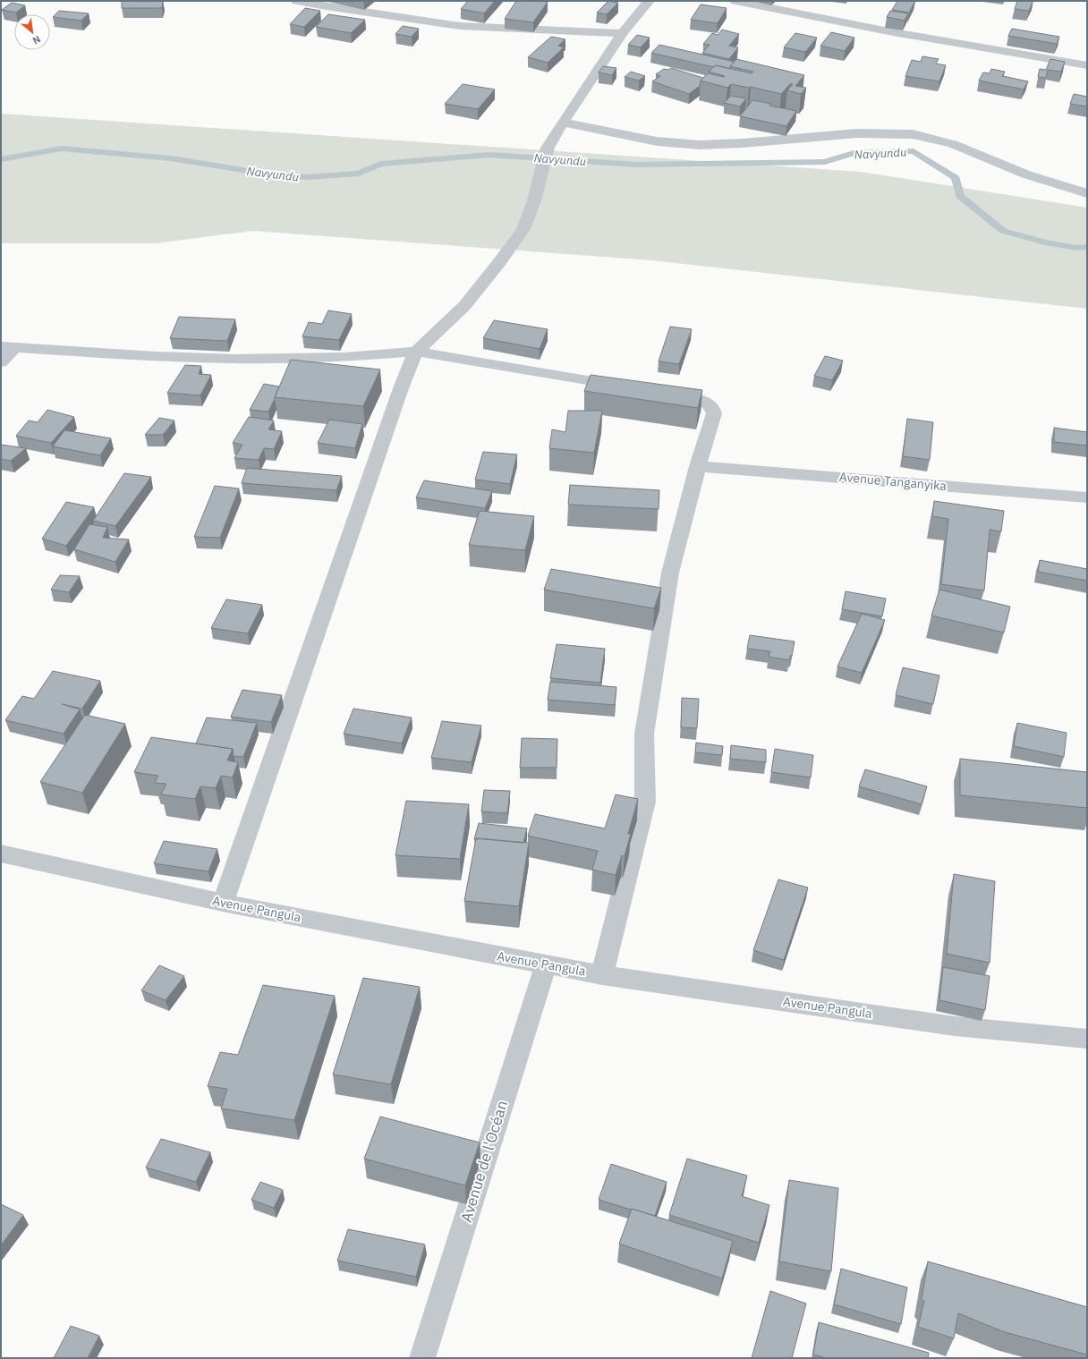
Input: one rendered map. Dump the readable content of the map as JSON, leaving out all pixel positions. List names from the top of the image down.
{
  "streets": {
    "street": ["Avenue Tanganyika", "Avenue Pangula", "Avenue de l'Océan"]
  },
  "crossings": [
    ["Avenue Pangula", "Avenue de l'Océan"]
  ],
  "water": ["Navyundu"],
  "north": "bottom right"
}
